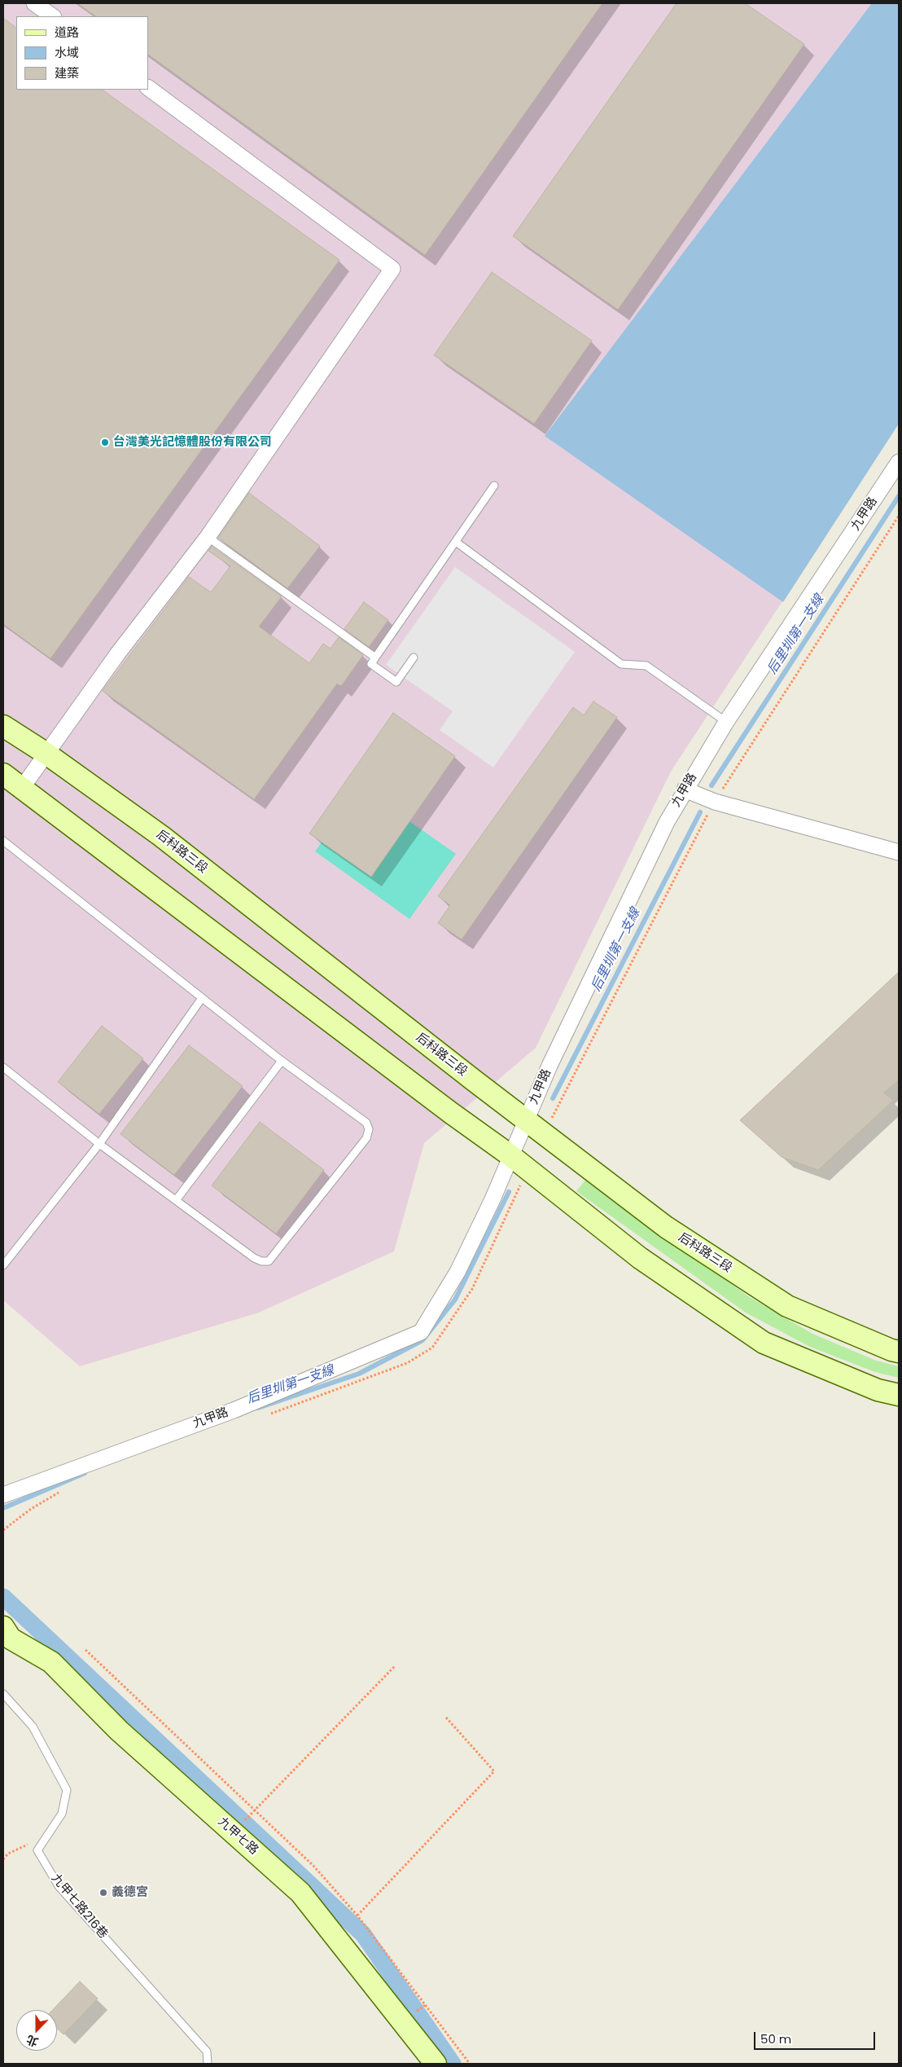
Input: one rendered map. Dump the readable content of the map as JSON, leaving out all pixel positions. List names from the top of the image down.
{
  "streets": {
    "street": ["九甲路", "后科路三段", "九甲七路"],
    "lane": ["九甲七路216巷"]
  },
  "crossings": [
    ["九甲路", "后科路三段"]
  ],
  "water": ["后里圳第一支線"],
  "places": ["台灣美光記憶體股份有限公司", "義德宮"],
  "legend": ["道路", "水域", "建築"],
  "scale_bar": "50 m",
  "north": "bottom"
}
